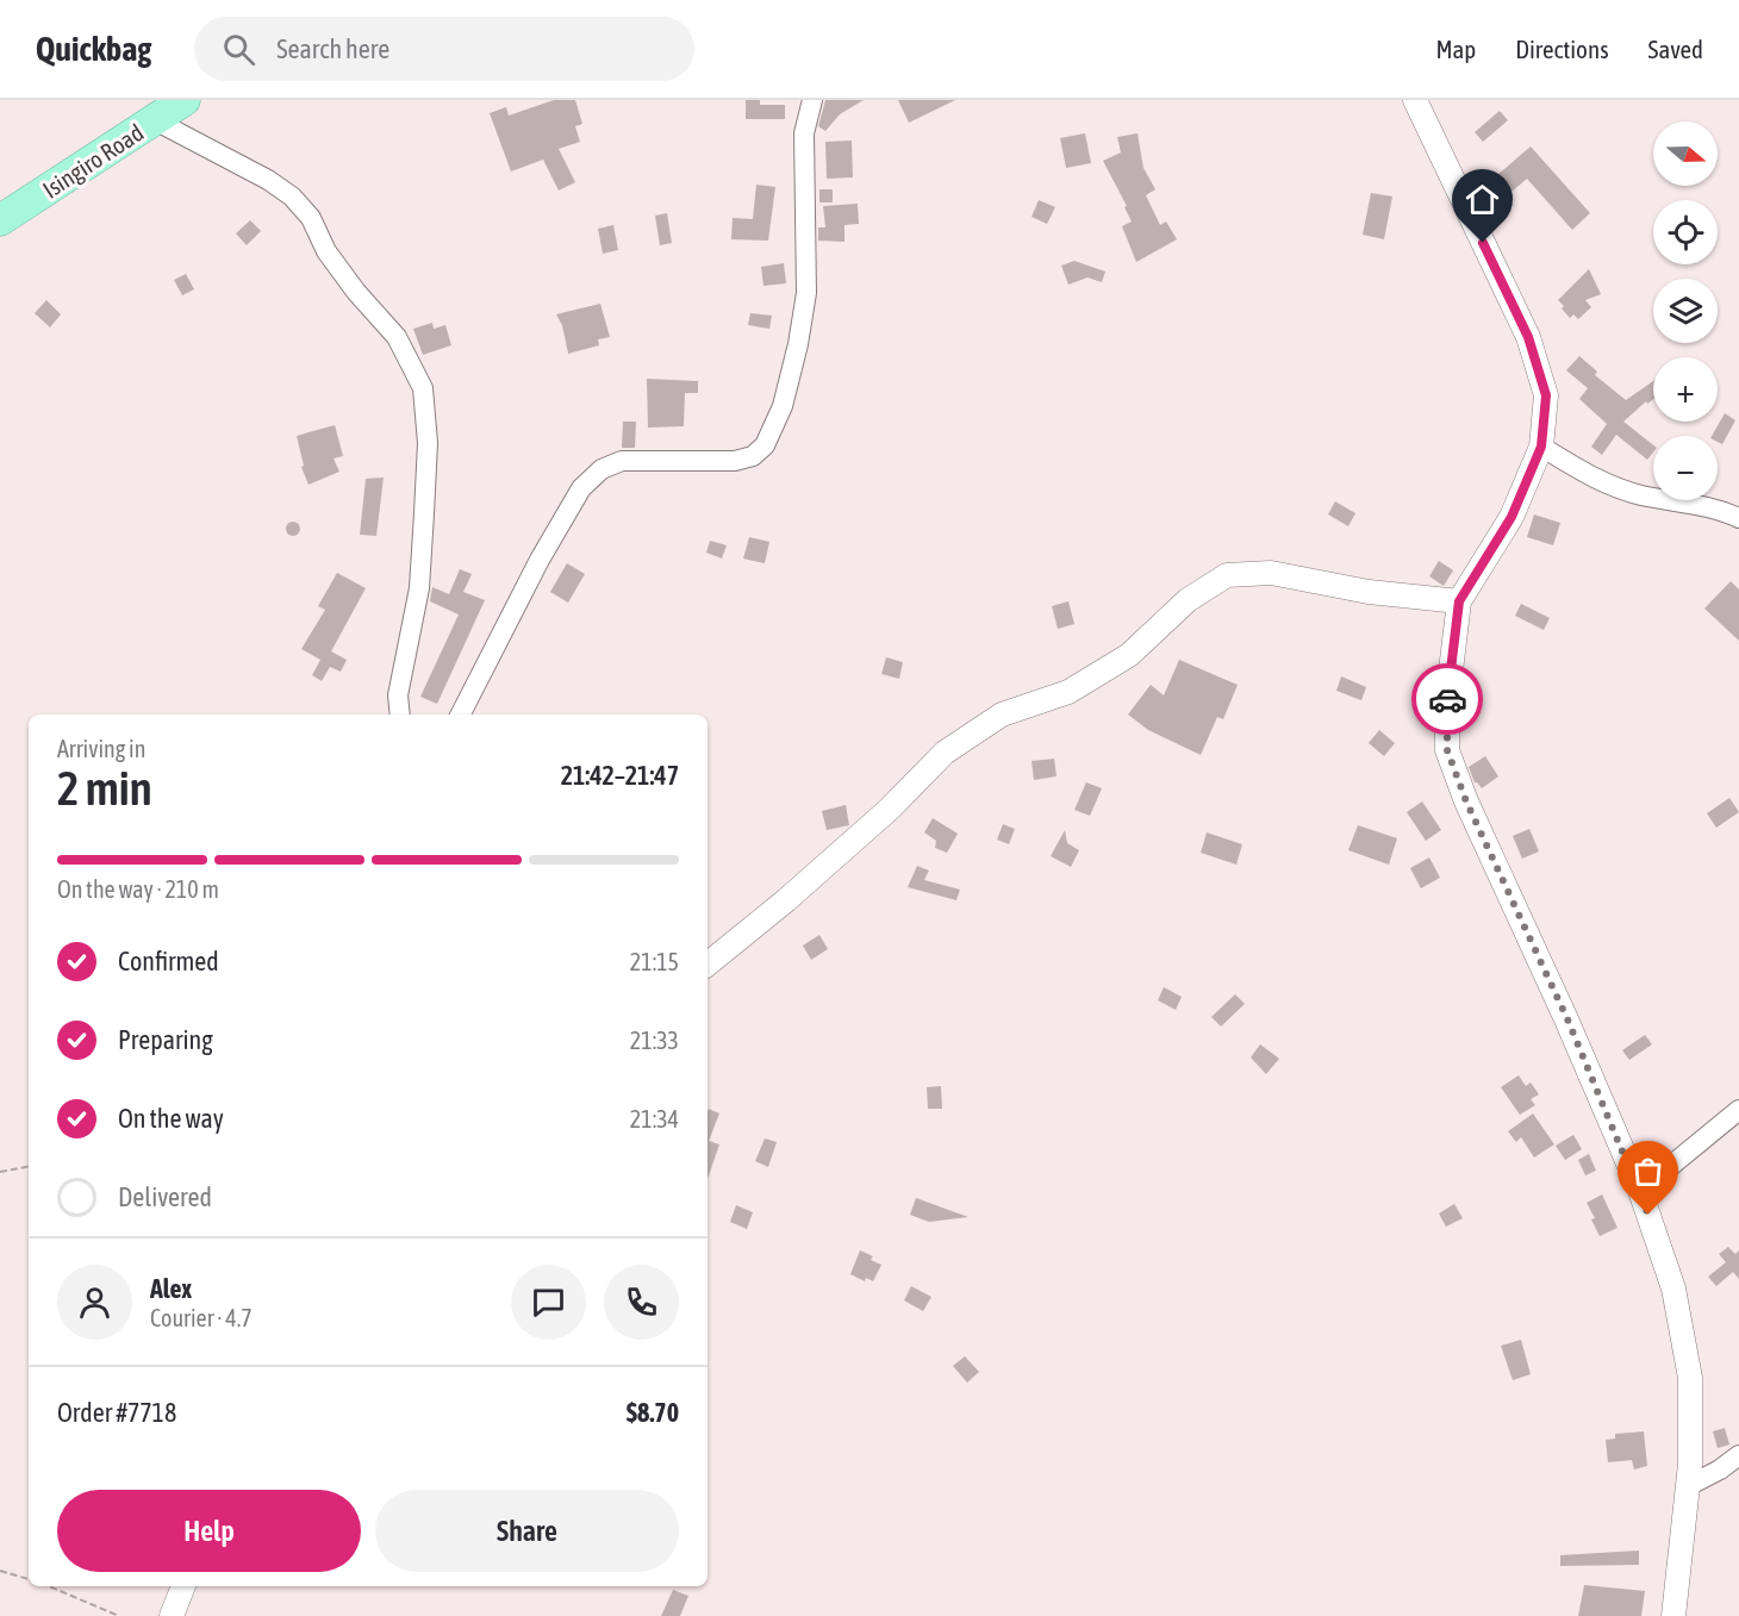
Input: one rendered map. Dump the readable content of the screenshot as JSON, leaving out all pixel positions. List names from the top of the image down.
{
  "streets": {
    "main road": ["Isingiro Road"]
  },
  "north": "right",
  "page": {
    "header": "Quickbag",
    "search": "Search here",
    "nav": ["Map", "Directions", "Saved"],
    "map_buttons": ["+", "−"],
    "heading": ["2 min", "Arriving in", "21:42–21:47"],
    "panel": [
      "Alex",
      "Courier · 4.7",
      "Order #7718",
      "$8.70"
    ],
    "bar": "On the way · 210 m",
    "list": [
      ["Confirmed", "21:15"],
      ["Preparing", "21:33"],
      ["On the way", "21:34"],
      "Delivered"
    ],
    "buttons": ["Help", "Share"]
  }
}
